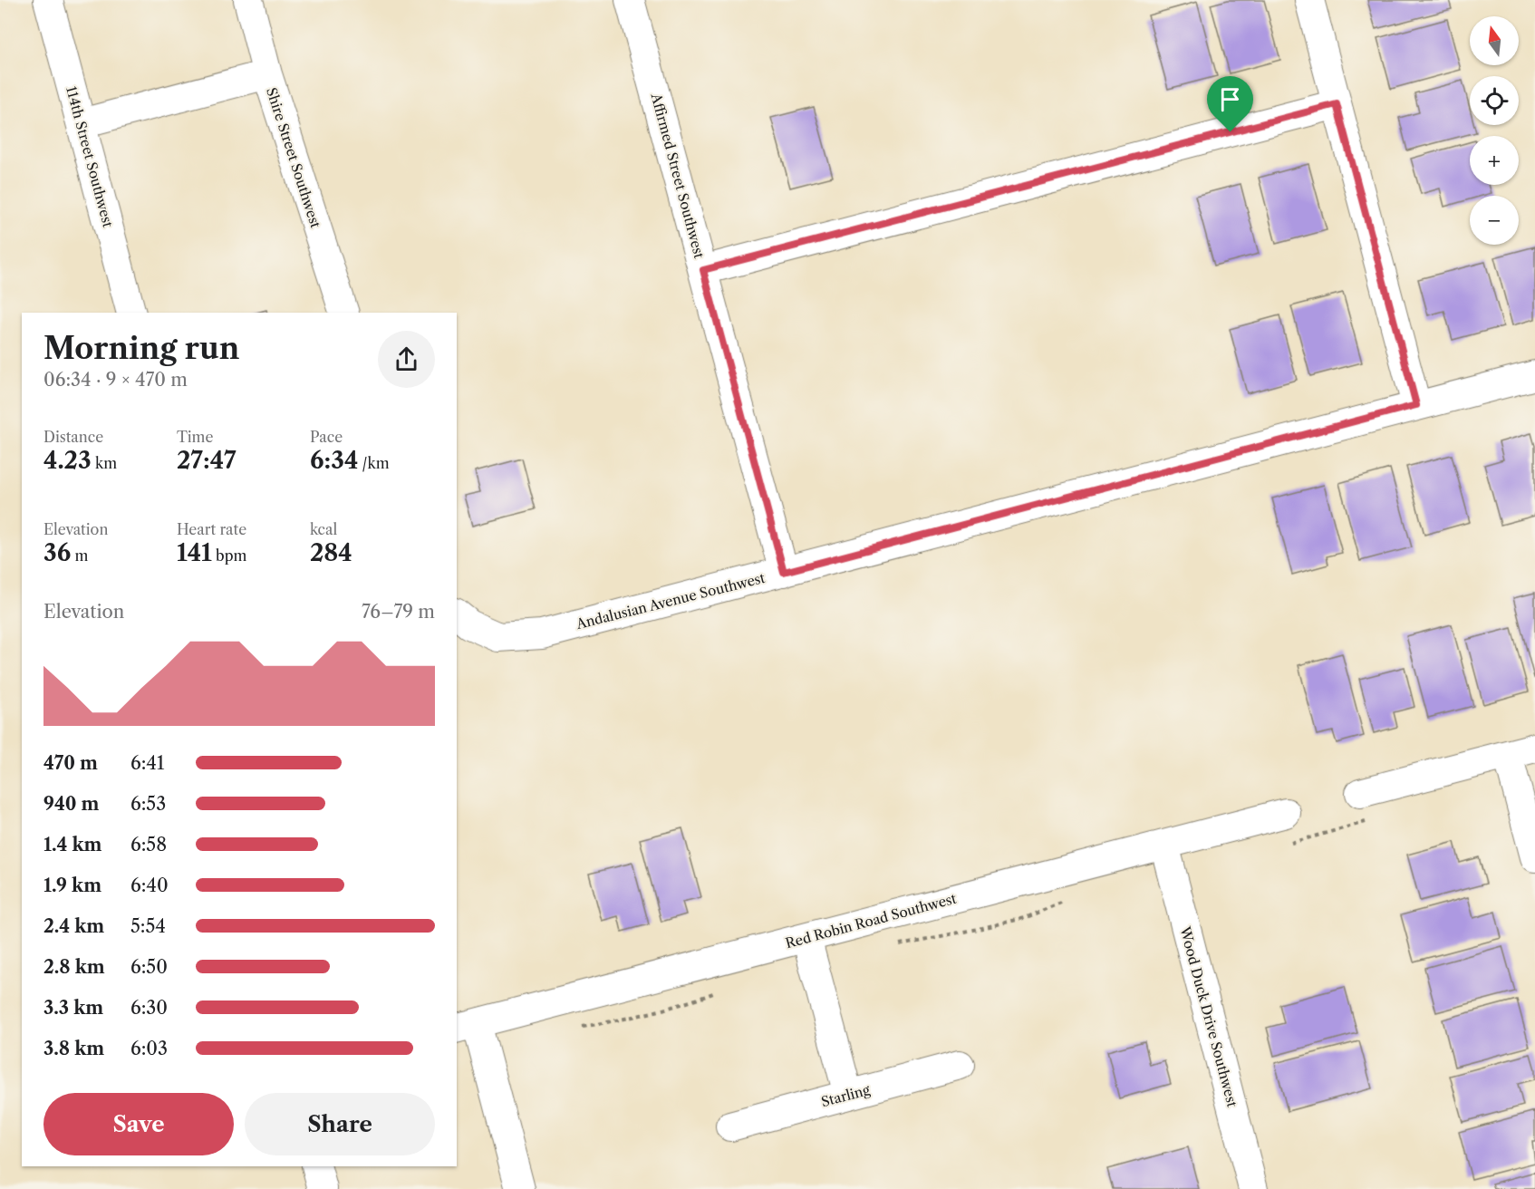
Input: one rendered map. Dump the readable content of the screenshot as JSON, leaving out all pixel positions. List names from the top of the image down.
{
  "streets": {
    "street": [
      "114th Street Southwest",
      "Shire Street Southwest",
      "Affirmed Street Southwest",
      "Andalusian Avenue Southwest",
      "Red Robin Road Southwest",
      "Wood Duck Drive Southwest",
      "Starling"
    ]
  },
  "crossings": [
    ["Affirmed Street Southwest", "Andalusian Avenue Southwest"],
    ["Red Robin Road Southwest", "Wood Duck Drive Southwest"]
  ],
  "north": "top",
  "page": {
    "map_buttons": ["+", "−"],
    "heading": ["Morning run", "06:34 · 9 × 470 m"],
    "stats": [
      ["Distance", "4.23 km"],
      ["Time", "27:47"],
      ["Pace", "6:34 /km"],
      ["Elevation", "36 m"],
      ["Heart rate", "141 bpm"],
      ["kcal", "284"]
    ],
    "chart": ["Elevation", "76–79 m"],
    "list": [
      {
        "name": "470 m",
        "note": "6:41"
      },
      {
        "name": "940 m",
        "note": "6:53"
      },
      {
        "name": "1.4 km",
        "note": "6:58"
      },
      {
        "name": "1.9 km",
        "note": "6:40"
      },
      {
        "name": "2.4 km",
        "note": "5:54"
      },
      {
        "name": "2.8 km",
        "note": "6:50"
      },
      {
        "name": "3.3 km",
        "note": "6:30"
      },
      {
        "name": "3.8 km",
        "note": "6:03"
      }
    ],
    "buttons": ["Save", "Share"]
  }
}
